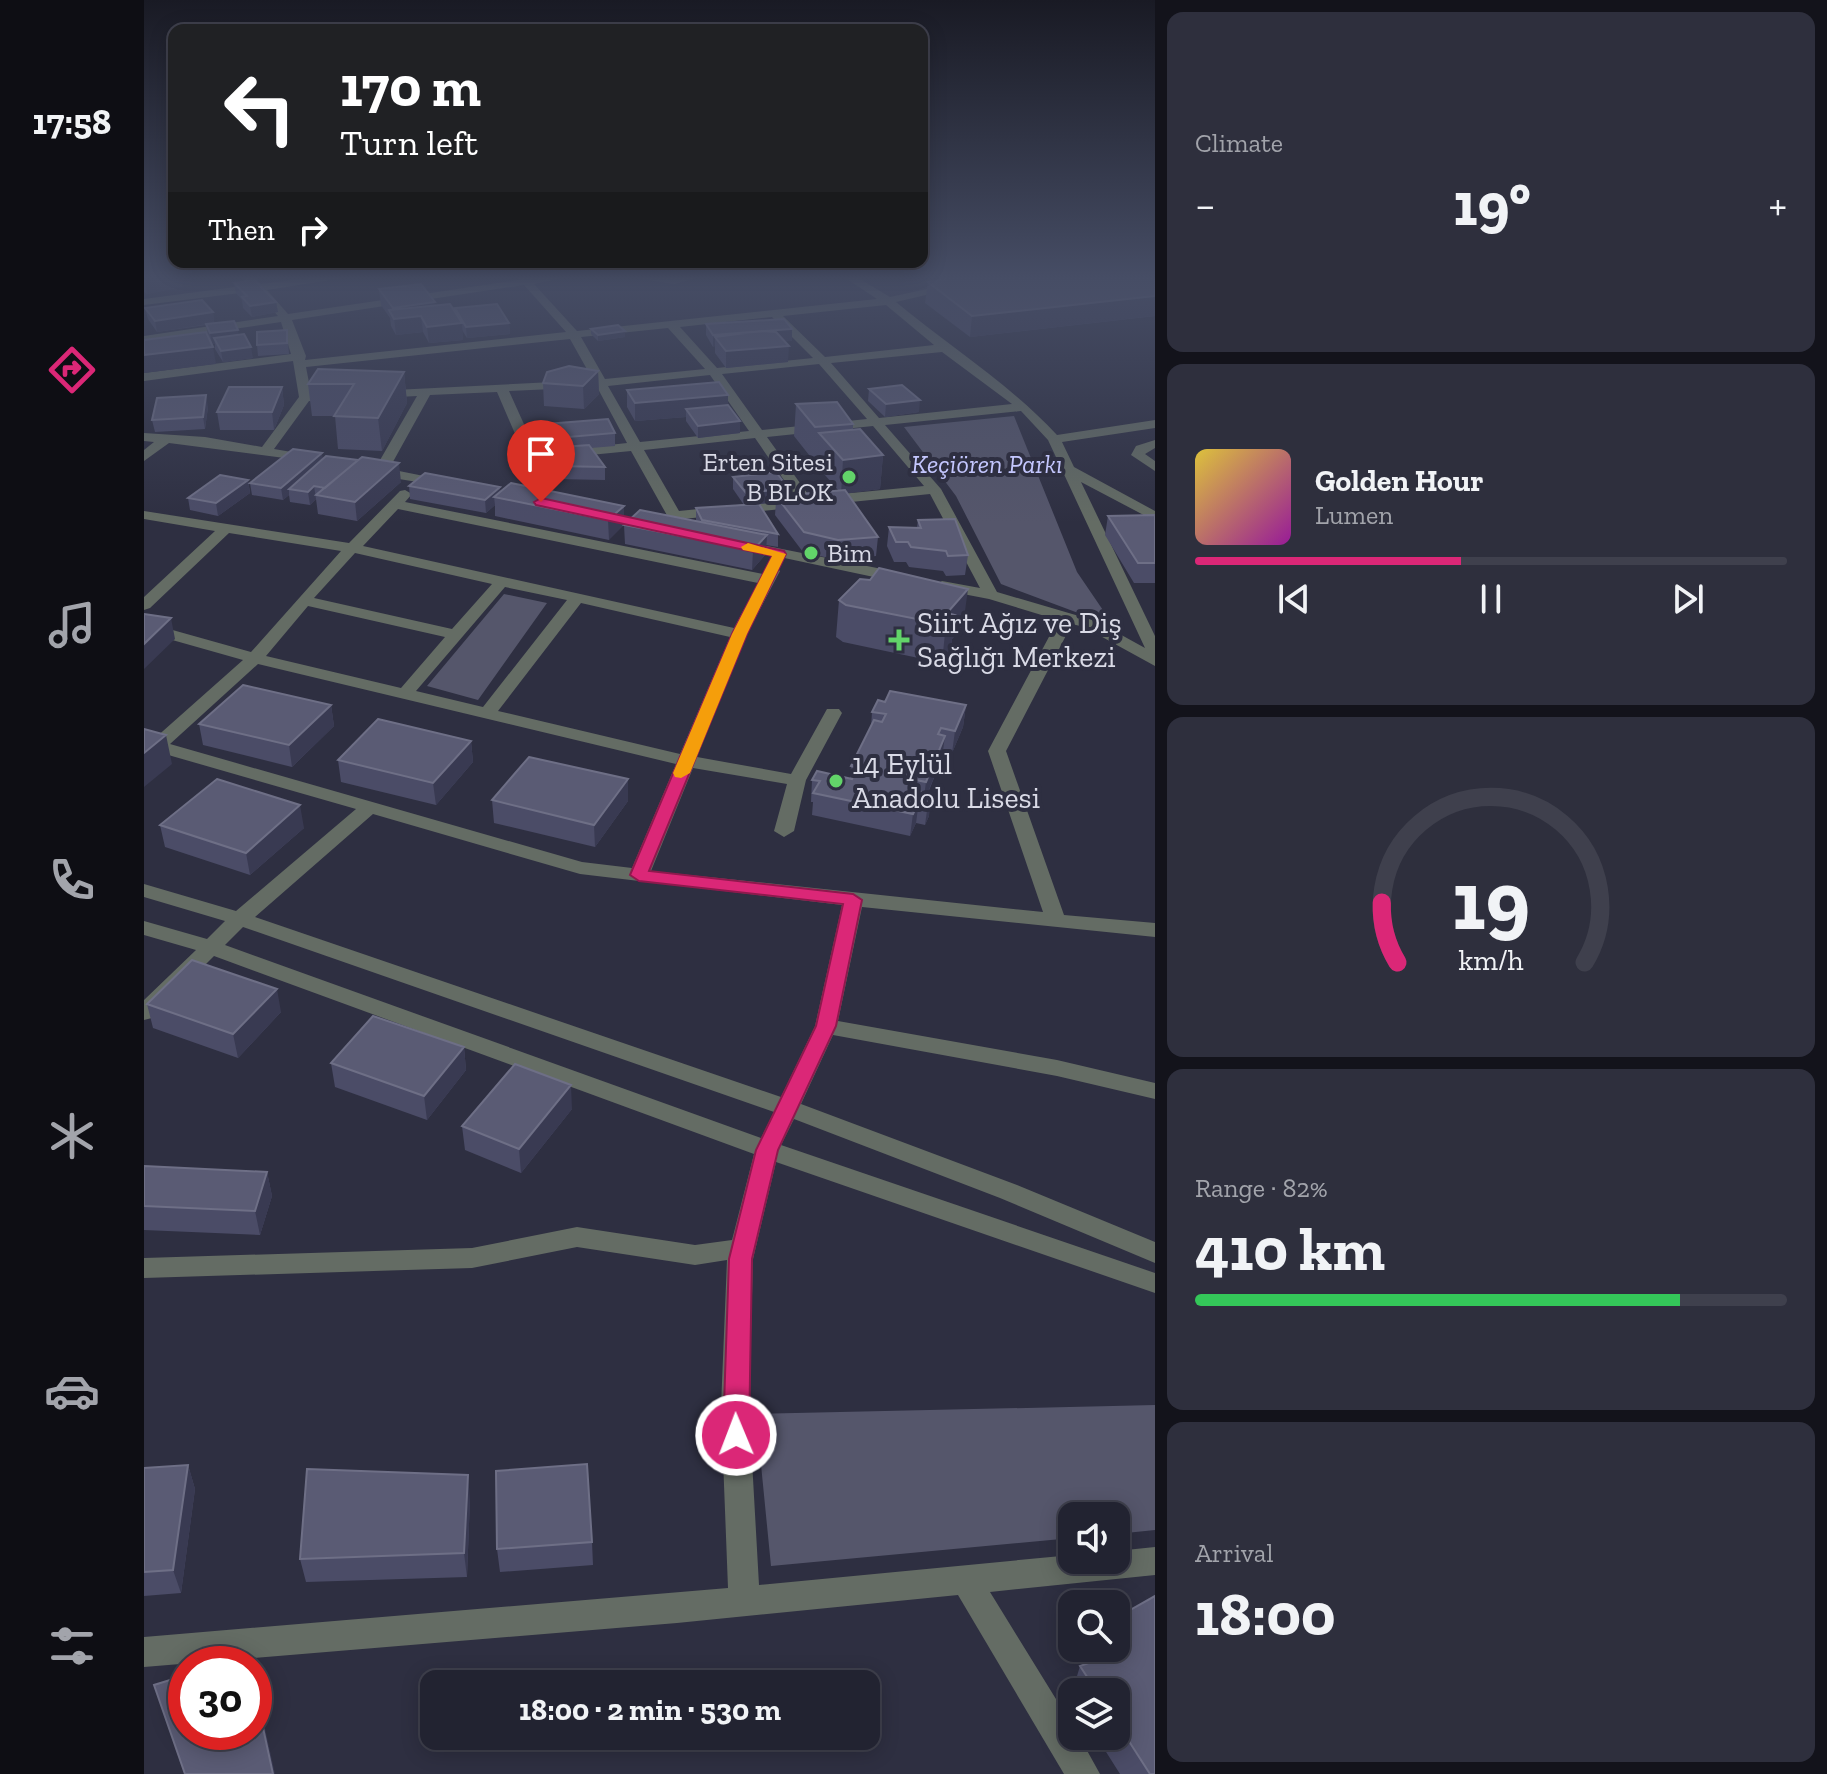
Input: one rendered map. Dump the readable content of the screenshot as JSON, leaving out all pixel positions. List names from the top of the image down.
{
  "parks": ["Keçiören Parkı"],
  "places": {
    "other": ["Erten Sitesi B BLOK", "Bim", "14 Eylül Anadolu Lisesi"],
    "health": ["Siirt Ağız ve Diş Sağlığı Merkezi"]
  },
  "page": {
    "tabs": "17:58",
    "tile": [
      "Climate",
      ["Range · 82%", "410 km"],
      ["Arrival", "18:00"]
    ],
    "turn": ["170 m", "Turn left"],
    "heat": ["−", "19°", "+"],
    "then": "Then",
    "song": ["Golden Hour", "Lumen"],
    "limit": "30",
    "trip": "18:00 · 2 min · 530 m",
    "gauge": ["19", "km/h"]
  }
}
